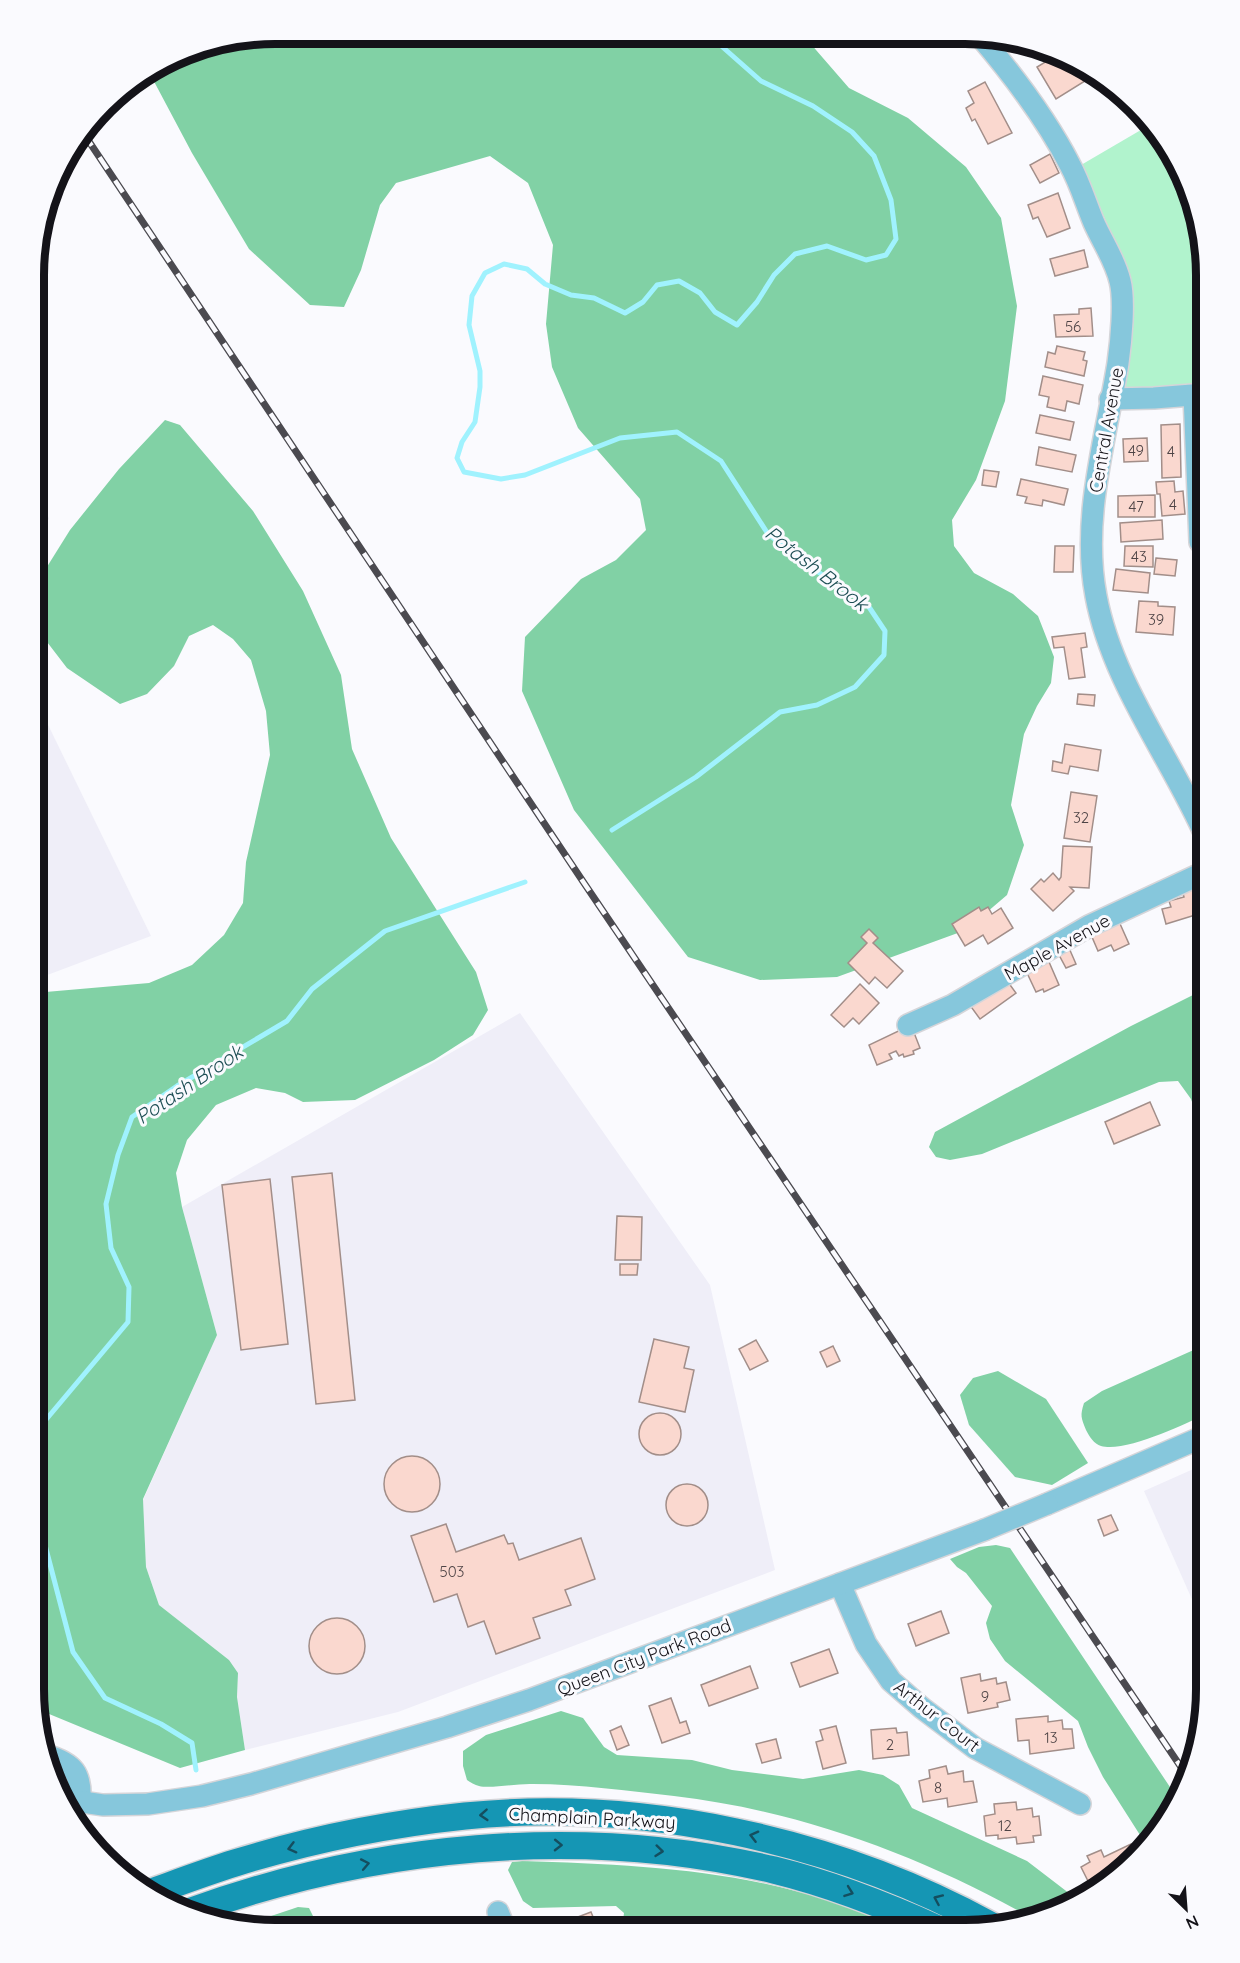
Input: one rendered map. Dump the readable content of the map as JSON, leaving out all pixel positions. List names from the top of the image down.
{
  "streets": {
    "main road": ["Champlain Parkway"],
    "street": [
      "Central Avenue",
      "Maple Avenue",
      "Queen City Park Road",
      "Arthur Court"
    ]
  },
  "crossings": [
    ["Queen City Park Road", "Arthur Court"]
  ],
  "water": ["Potash Brook"],
  "house_numbers": [
    "56",
    "49",
    "4",
    "4",
    "47",
    "43",
    "39",
    "32",
    "503",
    "9",
    "13",
    "2",
    "8",
    "12"
  ],
  "north": "bottom right"
}
